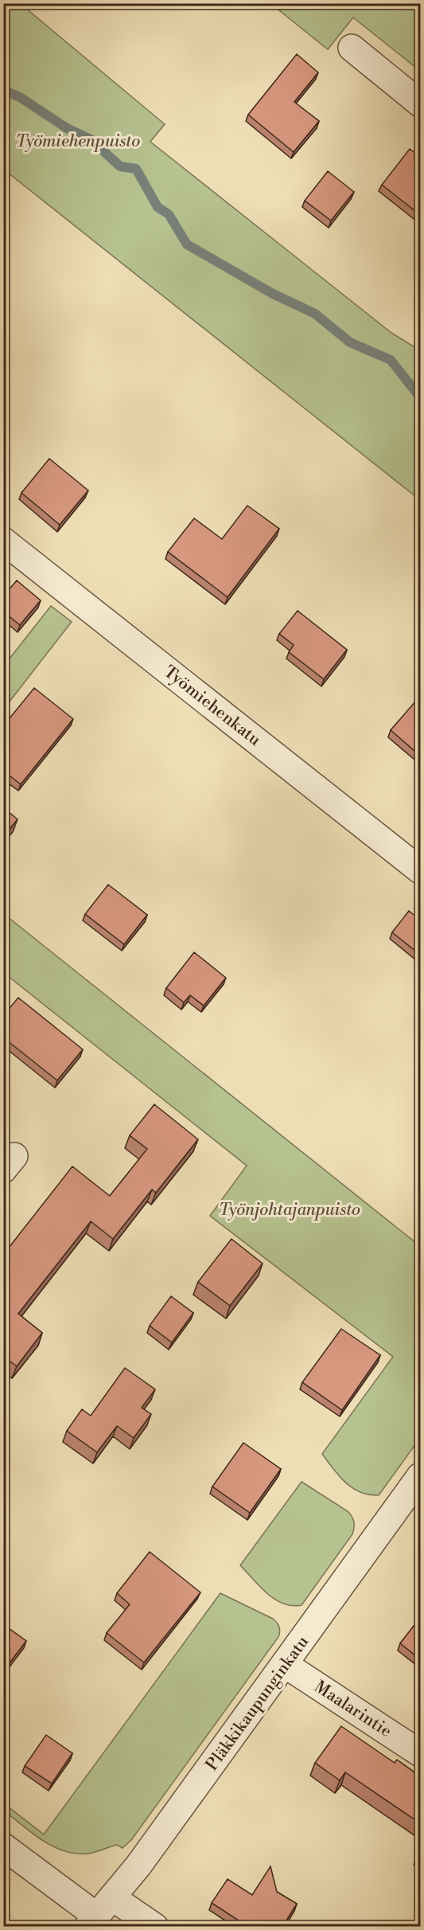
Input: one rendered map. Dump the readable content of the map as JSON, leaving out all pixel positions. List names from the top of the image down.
{
  "streets": {
    "street": ["Työmiehenkatu", "Pläkkikaupunginkatu", "Maalarintie"]
  },
  "crossings": [
    ["Pläkkikaupunginkatu", "Maalarintie"]
  ],
  "parks": ["Työmiehenpuisto", "Työnjohtajanpuisto"]
}
